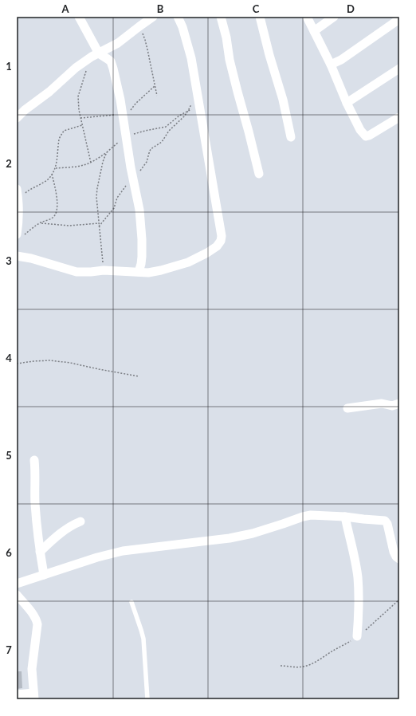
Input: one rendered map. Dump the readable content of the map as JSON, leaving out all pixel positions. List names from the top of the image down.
{
  "grid": {
    "columns": [
      "A",
      "B",
      "C",
      "D"
    ],
    "rows": [
      "1",
      "2",
      "3",
      "4",
      "5",
      "6",
      "7"
    ]
  }
}
